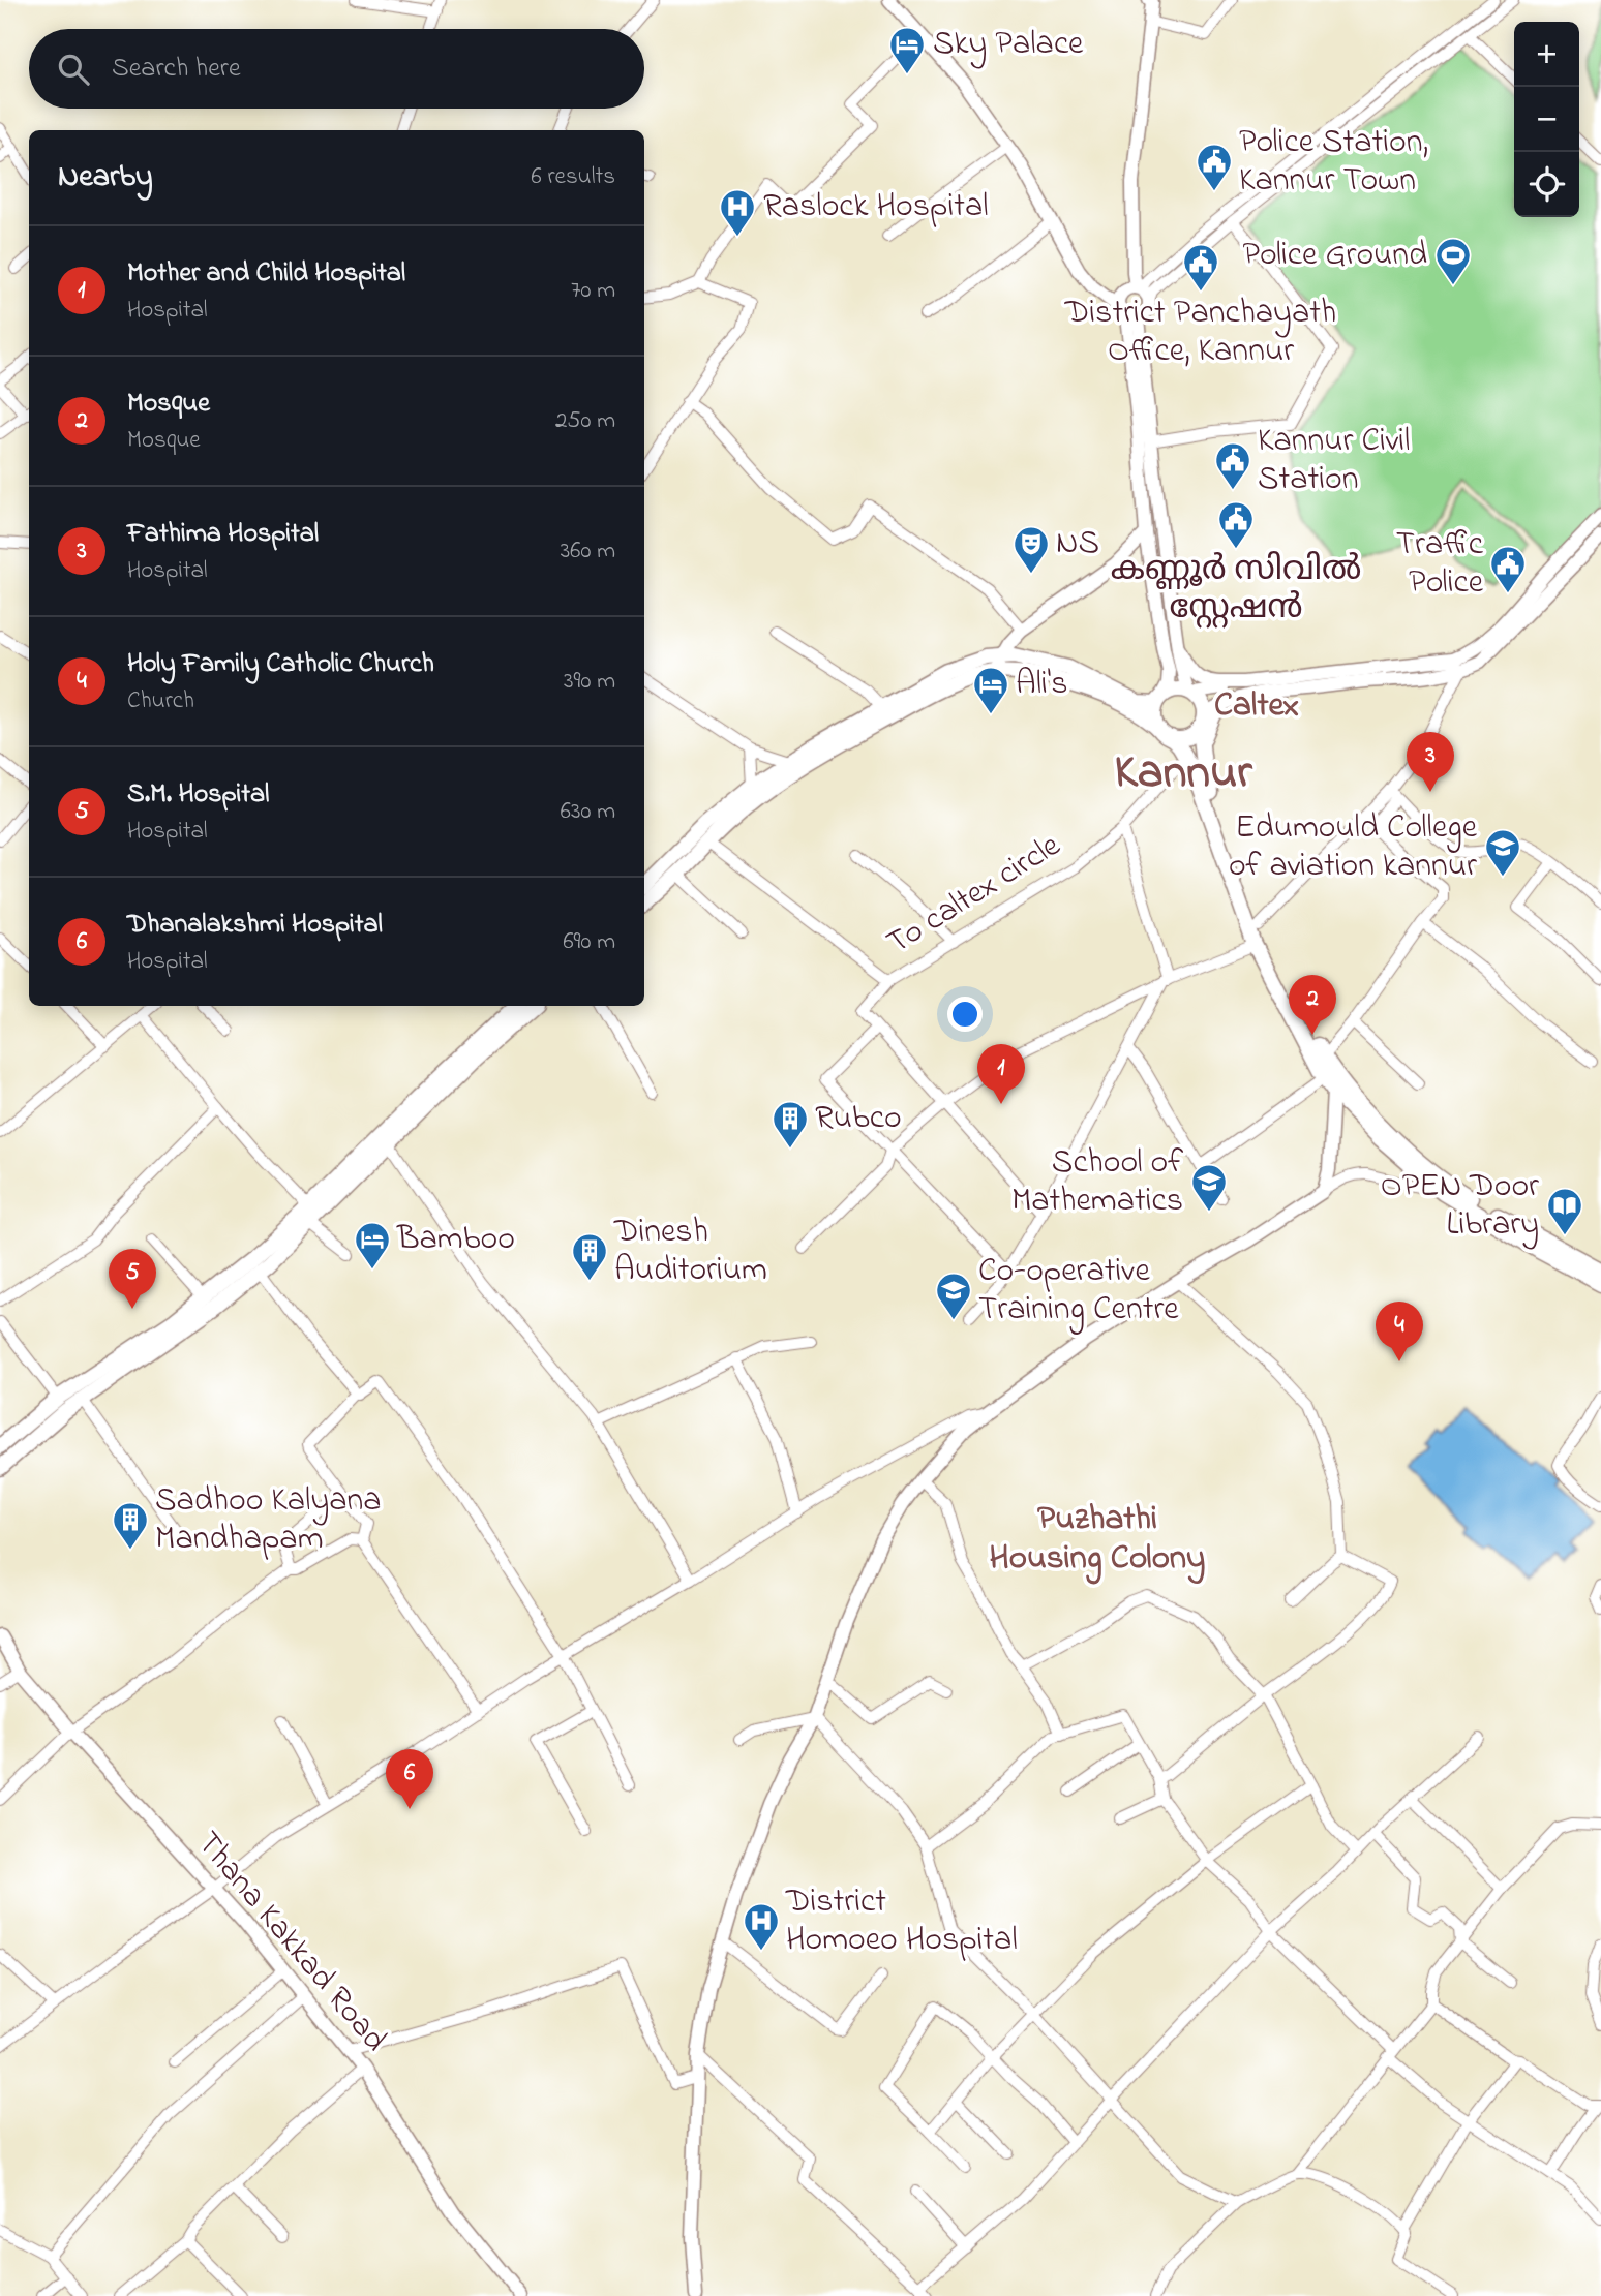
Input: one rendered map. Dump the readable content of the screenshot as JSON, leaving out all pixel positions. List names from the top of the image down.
{
  "streets": {
    "main road": ["Thana Kakkad Road"],
    "street": ["To caltex circle"]
  },
  "districts": ["Caltex", "Kannur", "Puzhathi Housing Colony"],
  "places": {
    "hotel": ["Sky Palace", "Ali's", "Bamboo"],
    "public building": [
      "Police Station, Kannur Town",
      "District Panchayath Office, Kannur",
      "Kannur Civil Station",
      "കണ്ണൂർ സിവിൽ സ്റ്റേഷൻ",
      "Traffic Police"
    ],
    "hospital": ["Raslock Hospital", "District Homoeo Hospital"],
    "sports": ["Police Ground"],
    "theatre": ["NS"],
    "school or university": ["Edumould College of aviation kannur", "School of Mathematics", "Co-operative Training Centre"],
    "building": ["Rubco", "Dinesh Auditorium", "Sadhoo Kalyana Mandhapam"],
    "library": ["OPEN Door Library"]
  },
  "page": {
    "map_buttons": ["+", "−"],
    "search": "Search here",
    "heading": ["Nearby", "6 results"],
    "list": [
      {
        "mark": "1",
        "name": "Mother and Child Hospital",
        "note": "Hospital",
        "value": "70 m"
      },
      {
        "mark": "2",
        "name": "Mosque",
        "note": "Mosque",
        "value": "250 m"
      },
      {
        "mark": "3",
        "name": "Fathima Hospital",
        "note": "Hospital",
        "value": "360 m"
      },
      {
        "mark": "4",
        "name": "Holy Family Catholic Church",
        "note": "Church",
        "value": "390 m"
      },
      {
        "mark": "5",
        "name": "S.M. Hospital",
        "note": "Hospital",
        "value": "630 m"
      },
      {
        "mark": "6",
        "name": "Dhanalakshmi Hospital",
        "note": "Hospital",
        "value": "690 m"
      }
    ],
    "pins": [
      "3",
      "2",
      "1",
      "5",
      "4",
      "6"
    ]
  }
}
